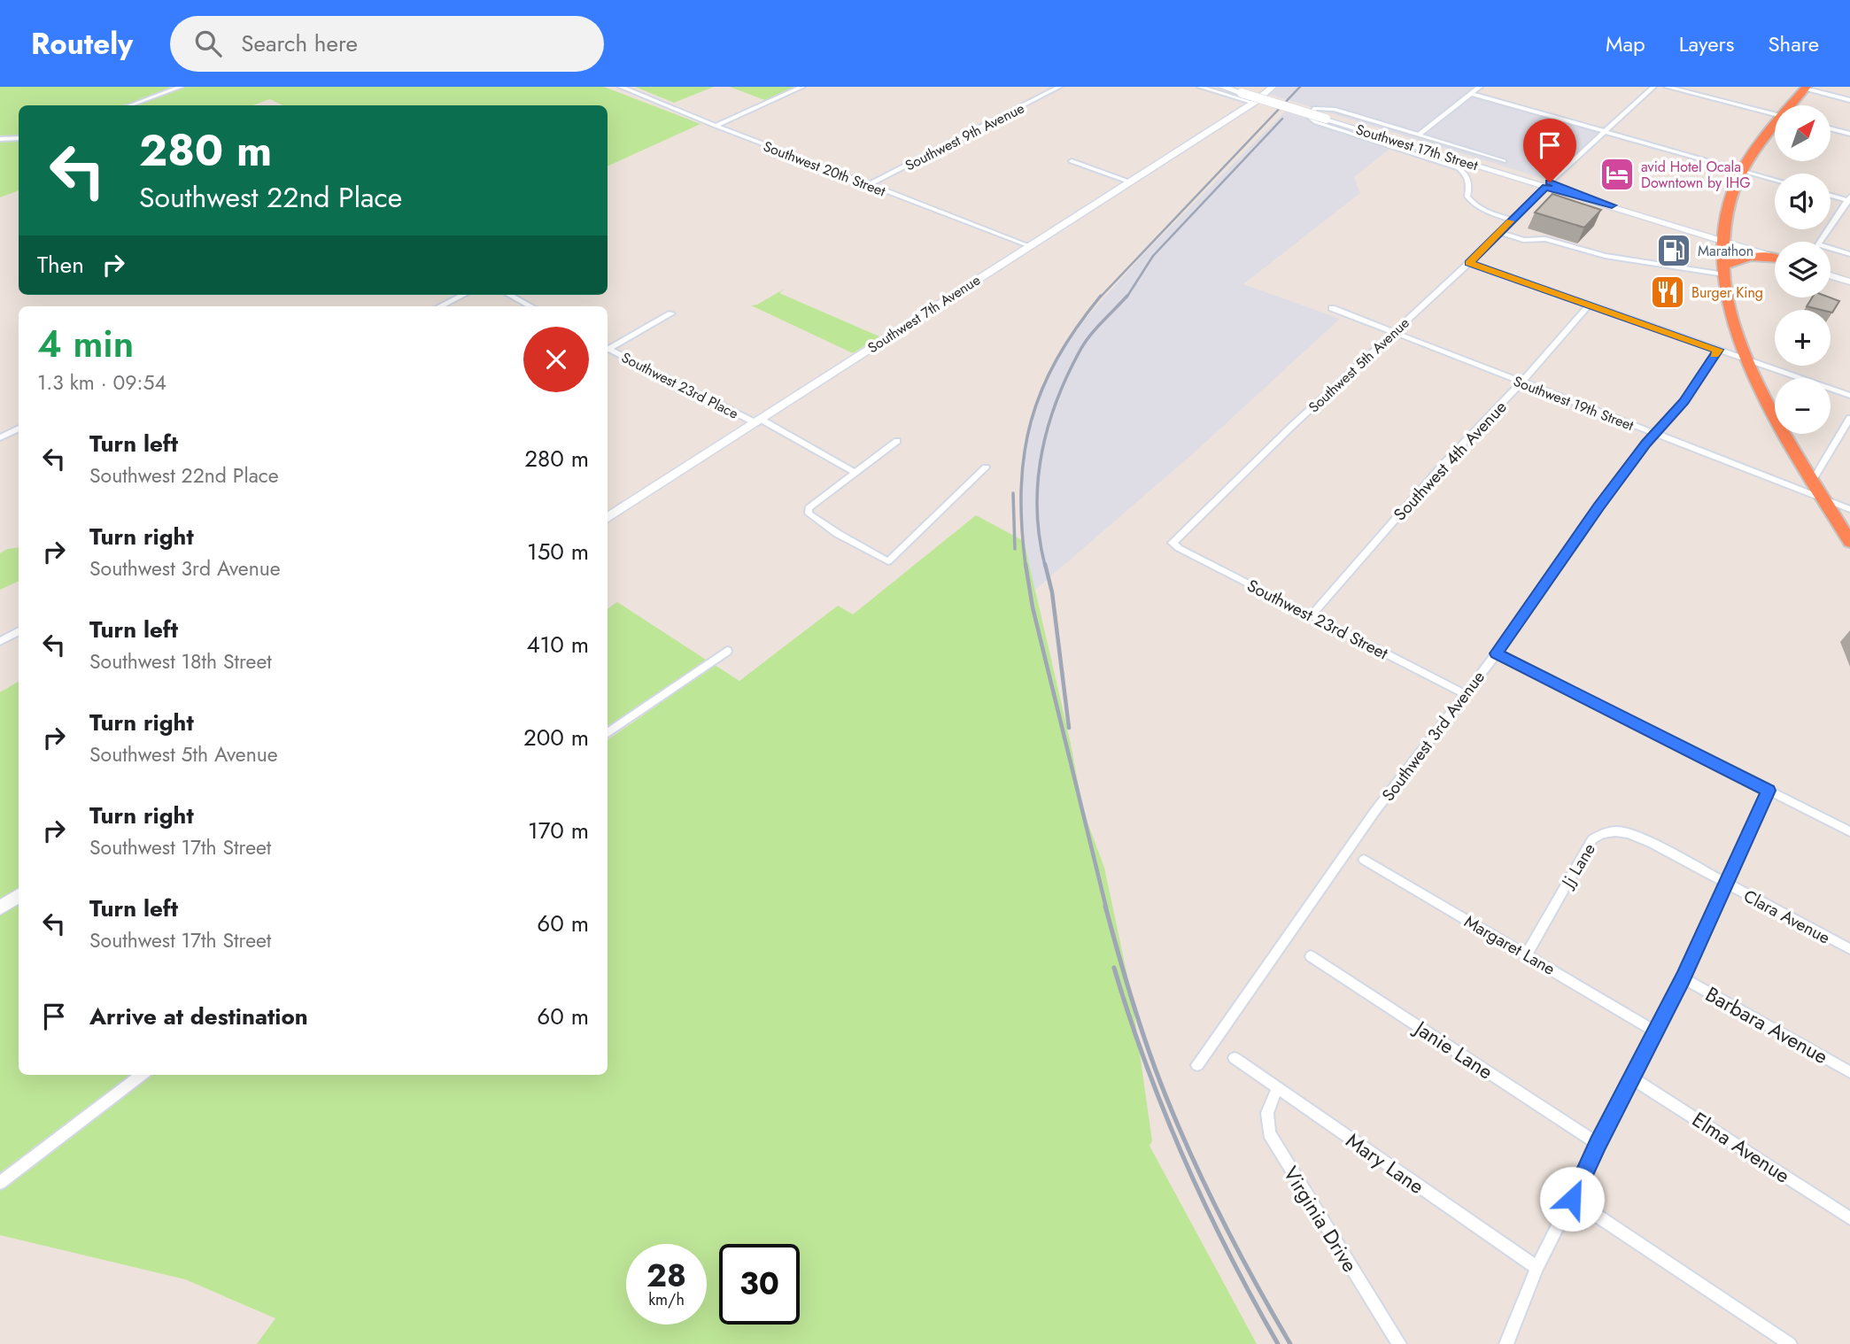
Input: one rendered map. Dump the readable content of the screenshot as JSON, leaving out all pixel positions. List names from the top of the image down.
{
  "streets": {
    "street": [
      "Southwest 9th Avenue",
      "Southwest 17th Street",
      "Southwest 20th Street",
      "Southwest 7th Avenue",
      "Southwest 5th Avenue",
      "Southwest 23rd Place",
      "Southwest 19th Street",
      "Southwest 4th Avenue",
      "Southwest 23rd Street",
      "Southwest 3rd Avenue",
      "Jj Lane",
      "Clara Avenue",
      "Margaret Lane",
      "Barbara Avenue",
      "Janie Lane",
      "Elma Avenue",
      "Mary Lane",
      "Virginia Drive"
    ]
  },
  "crossings": [
    ["Southwest 9th Avenue", "Southwest 20th Street"],
    ["Southwest 17th Street", "Southwest 5th Avenue"],
    ["Southwest 20th Street", "Southwest 7th Avenue"],
    ["Southwest 7th Avenue", "Southwest 23rd Place"],
    ["Southwest 5th Avenue", "Southwest 19th Street"],
    ["Southwest 5th Avenue", "Southwest 23rd Street"],
    ["Southwest 19th Street", "Southwest 4th Avenue"],
    ["Southwest 19th Street", "Southwest 3rd Avenue"],
    ["Southwest 4th Avenue", "Southwest 23rd Street"],
    ["Southwest 23rd Street", "Southwest 3rd Avenue"],
    ["Jj Lane", "Clara Avenue"],
    ["Jj Lane", "Margaret Lane"],
    ["Mary Lane", "Virginia Drive"]
  ],
  "places": {
    "hotel": ["avid Hotel Ocala Downtown by IHG"],
    "fuel station": ["Marathon"],
    "restaurant": ["Burger King"]
  },
  "north": "top right",
  "page": {
    "header": "Routely",
    "search": "Search here",
    "nav": ["Map", "Layers", "Share"],
    "map_buttons": ["+", "−"],
    "turn": ["280 m", "Southwest 22nd Place"],
    "then": "Then",
    "heading": ["4 min", "1.3 km · 09:54"],
    "list": [
      {
        "name": "Turn left",
        "note": "Southwest 22nd Place",
        "value": "280 m"
      },
      {
        "name": "Turn right",
        "note": "Southwest 3rd Avenue",
        "value": "150 m"
      },
      {
        "name": "Turn left",
        "note": "Southwest 18th Street",
        "value": "410 m"
      },
      {
        "name": "Turn right",
        "note": "Southwest 5th Avenue",
        "value": "200 m"
      },
      {
        "name": "Turn right",
        "note": "Southwest 17th Street",
        "value": "170 m"
      },
      {
        "name": "Turn left",
        "note": "Southwest 17th Street",
        "value": "60 m"
      },
      {
        "name": "Arrive at destination",
        "value": "60 m"
      }
    ],
    "speed": "28 km/h",
    "limit": "30"
  }
}
